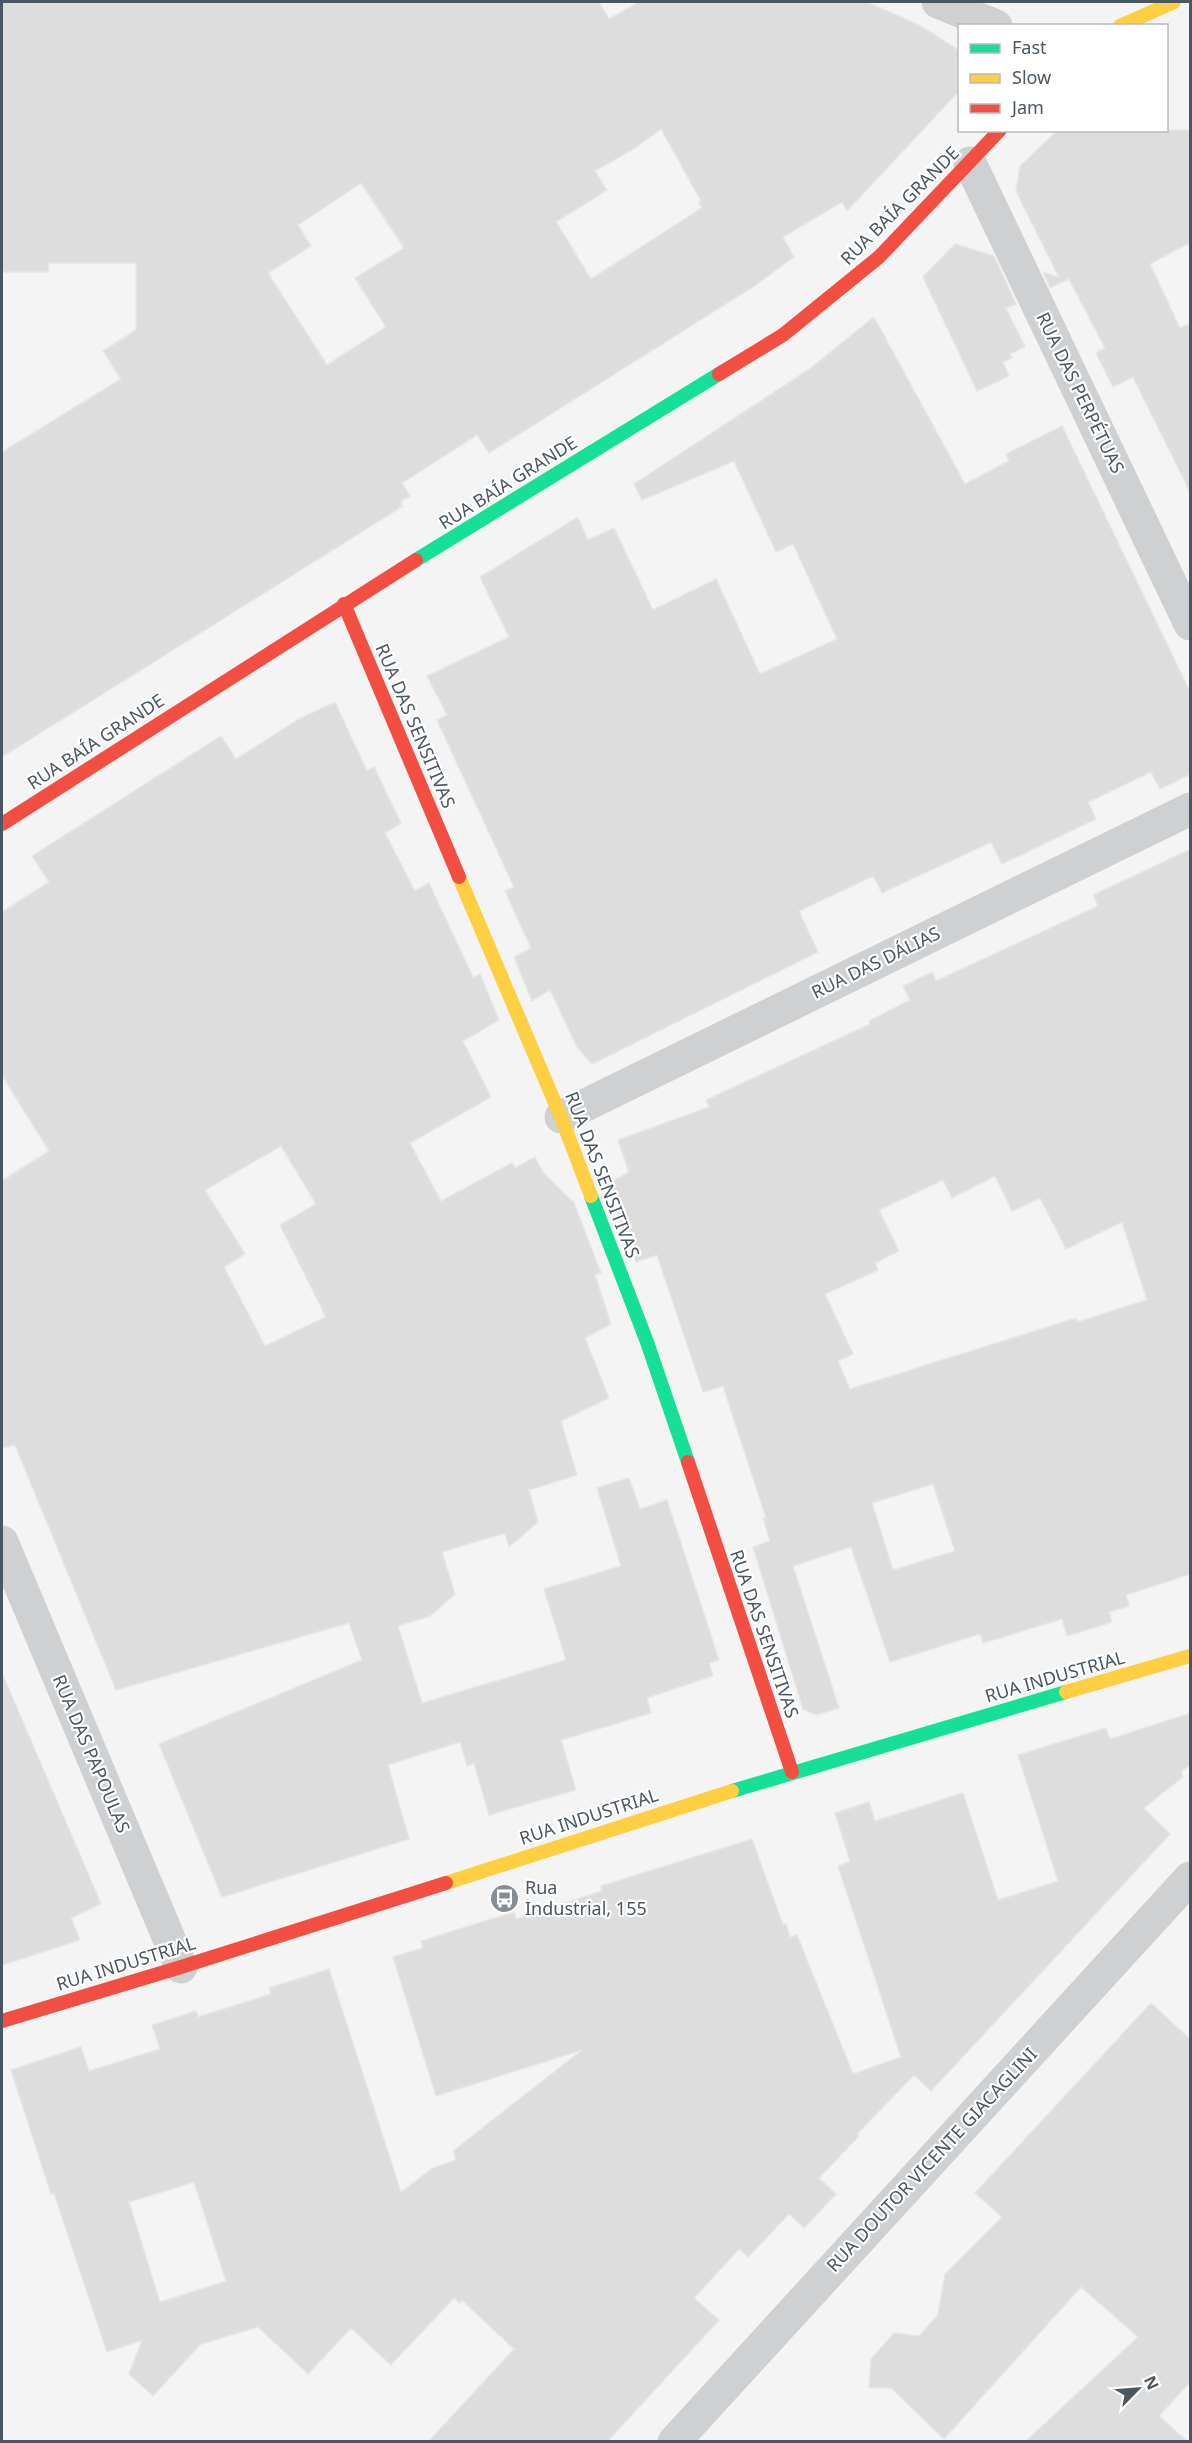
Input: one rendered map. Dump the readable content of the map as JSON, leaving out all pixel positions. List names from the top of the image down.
{
  "streets": {
    "street": [
      "RUA BAÍA GRANDE",
      "RUA DAS PERPÉTUAS",
      "RUA DAS SENSITIVAS",
      "RUA DAS DÁLIAS",
      "RUA INDUSTRIAL",
      "RUA DAS PAPOULAS",
      "RUA DOUTOR VICENTE GIACAGLINI"
    ]
  },
  "crossings": [
    ["RUA BAÍA GRANDE", "RUA DAS PERPÉTUAS"],
    ["RUA BAÍA GRANDE", "RUA DAS SENSITIVAS"],
    ["RUA DAS SENSITIVAS", "RUA DAS DÁLIAS"],
    ["RUA DAS SENSITIVAS", "RUA INDUSTRIAL"],
    ["RUA INDUSTRIAL", "RUA DAS PAPOULAS"]
  ],
  "places": {
    "bus stop": ["Rua Industrial, 155"]
  },
  "legend": ["Fast", "Slow", "Jam"],
  "north": "top right"
}
